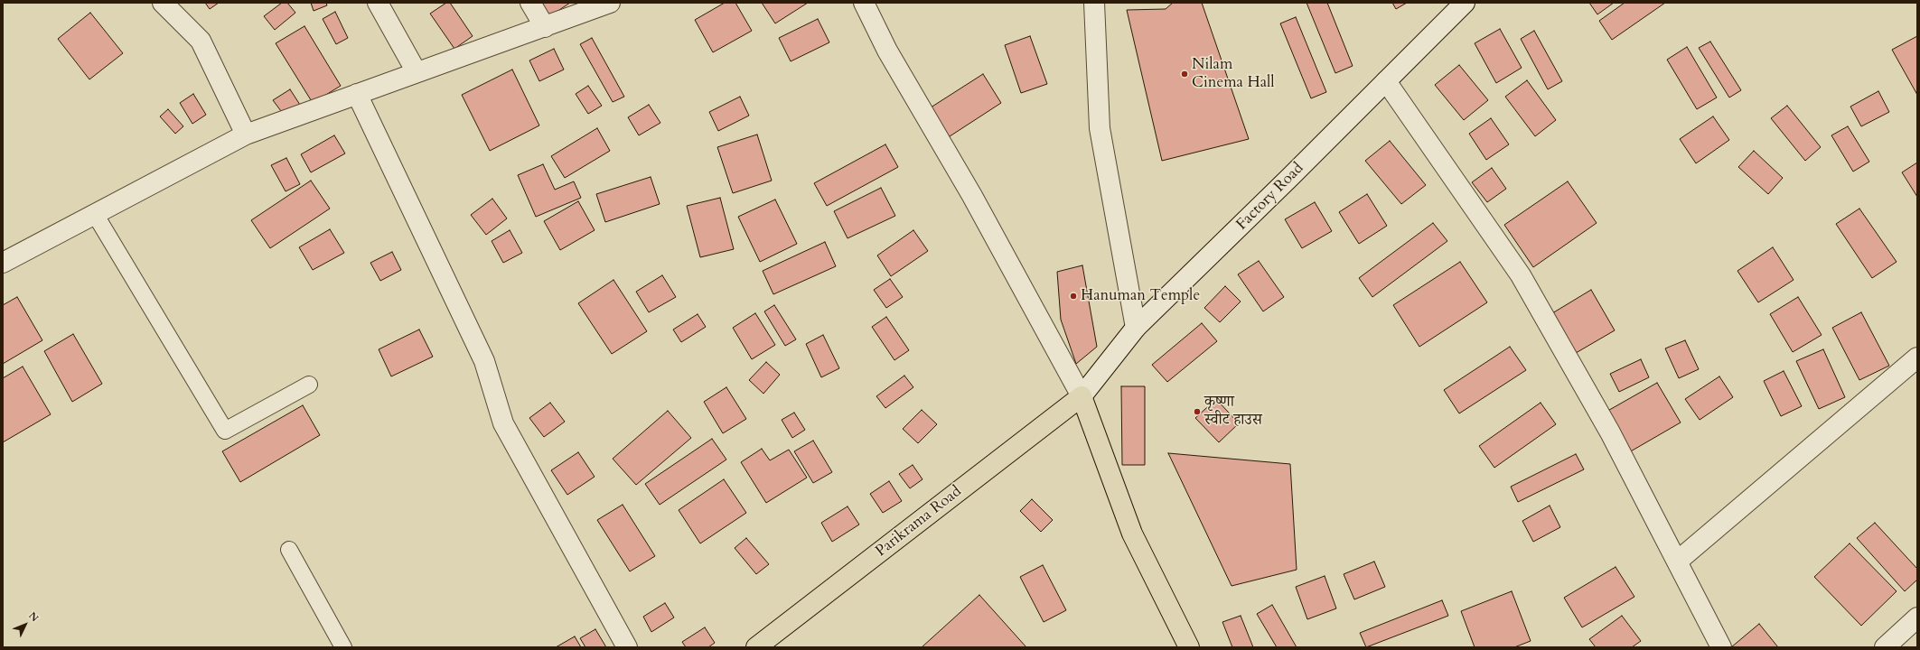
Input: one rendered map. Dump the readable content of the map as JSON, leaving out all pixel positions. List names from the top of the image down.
{
  "streets": {
    "main road": ["Parikrama Road"],
    "street": ["Factory Road"]
  },
  "crossings": [
    ["Factory Road", "Parikrama Road"]
  ],
  "places": ["Nilam Cinema Hall", "Hanuman Temple", "कृष्णा स्वीट हाउस"],
  "north": "top right"
}
